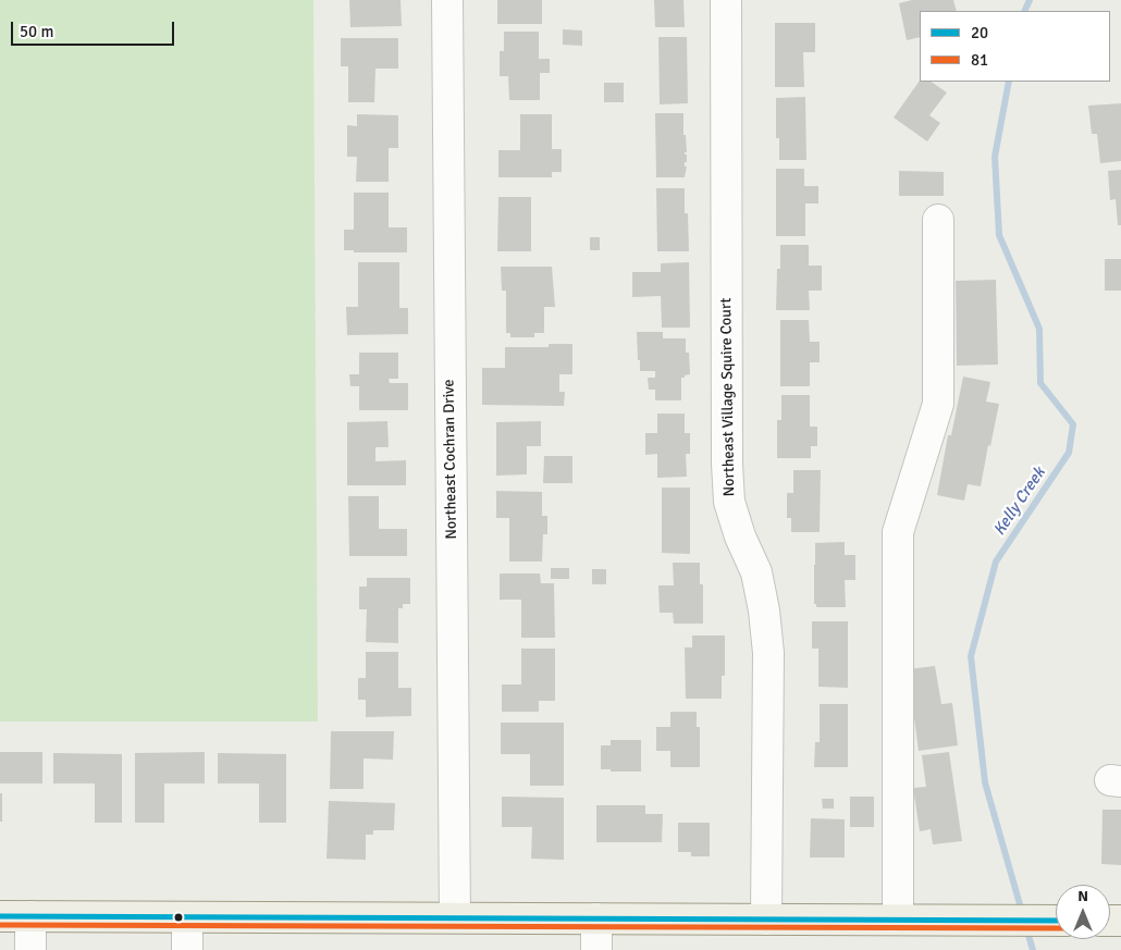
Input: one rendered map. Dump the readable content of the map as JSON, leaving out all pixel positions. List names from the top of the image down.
{
  "streets": {
    "street": ["Northeast Village Squire Court", "Northeast Cochran Drive"]
  },
  "water": ["Kelly Creek"],
  "lines": ["transit line 20", "transit line 81"],
  "legend": ["20", "81"],
  "scale_bar": "50 m",
  "north": "top"
}
